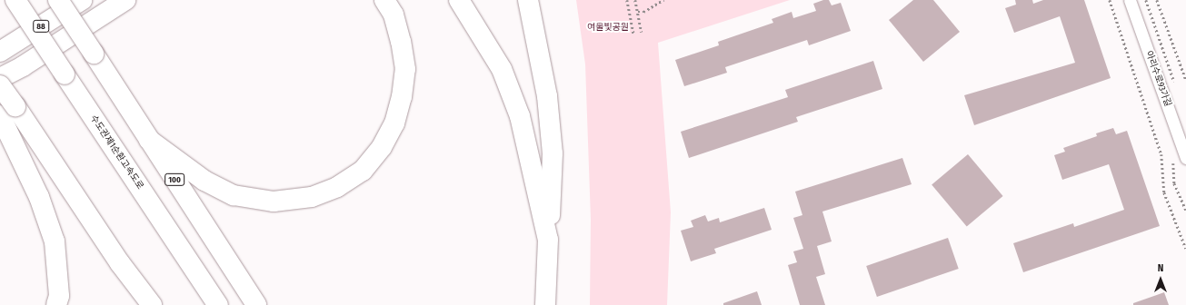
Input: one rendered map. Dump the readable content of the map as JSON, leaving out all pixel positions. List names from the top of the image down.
{
  "streets": {
    "highway": ["88", "수도권제1순환고속도로", "100"],
    "street": ["아리수로93가길"]
  },
  "parks": ["여울빛공원"],
  "north": "top"
}
